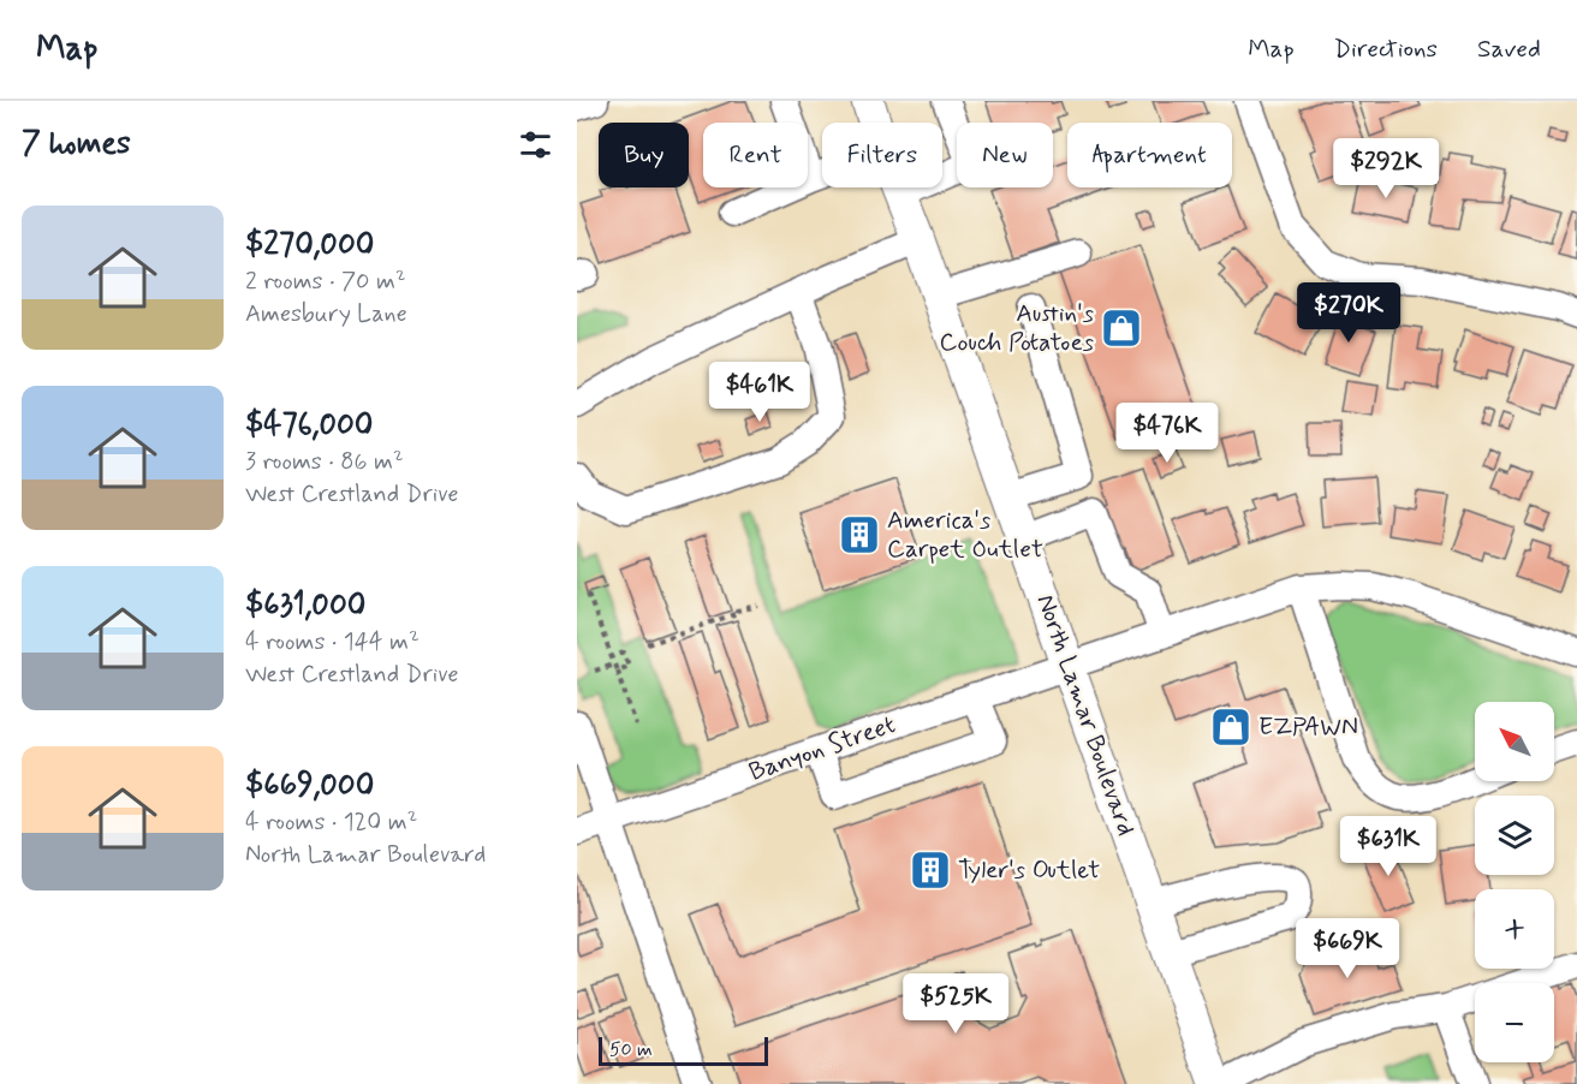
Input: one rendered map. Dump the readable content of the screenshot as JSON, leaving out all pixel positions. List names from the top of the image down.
{
  "streets": {
    "main road": ["North Lamar Boulevard"],
    "street": ["Banyon Street"]
  },
  "crossings": [
    ["North Lamar Boulevard", "Banyon Street"]
  ],
  "places": {
    "shop": ["Austin's Couch Potatoes", "EZPAWN"],
    "building": ["America's Carpet Outlet", "Tyler's Outlet"]
  },
  "scale_bar": "50 m",
  "north": "top left",
  "page": {
    "header": "Map",
    "nav": ["Map", "Directions", "Saved"],
    "heading": "7 homes",
    "chip": [
      "Buy",
      "Rent",
      "Filters",
      "New",
      "Apartment"
    ],
    "price": [
      "$292K",
      "$270K",
      "$461K",
      "$476K",
      "$631K",
      "$669K",
      "$525K"
    ],
    "list": [
      {
        "name": "$270,000",
        "note": "2 rooms · 70 m² · Amesbury Lane"
      },
      {
        "name": "$476,000",
        "note": "3 rooms · 86 m² · West Crestland Drive"
      },
      {
        "name": "$631,000",
        "note": "4 rooms · 144 m² · West Crestland Drive"
      },
      {
        "name": "$669,000",
        "note": "4 rooms · 120 m² · North Lamar Boulevard"
      }
    ],
    "map_buttons": ["+", "−"],
    "scale": "50 m"
  }
}
